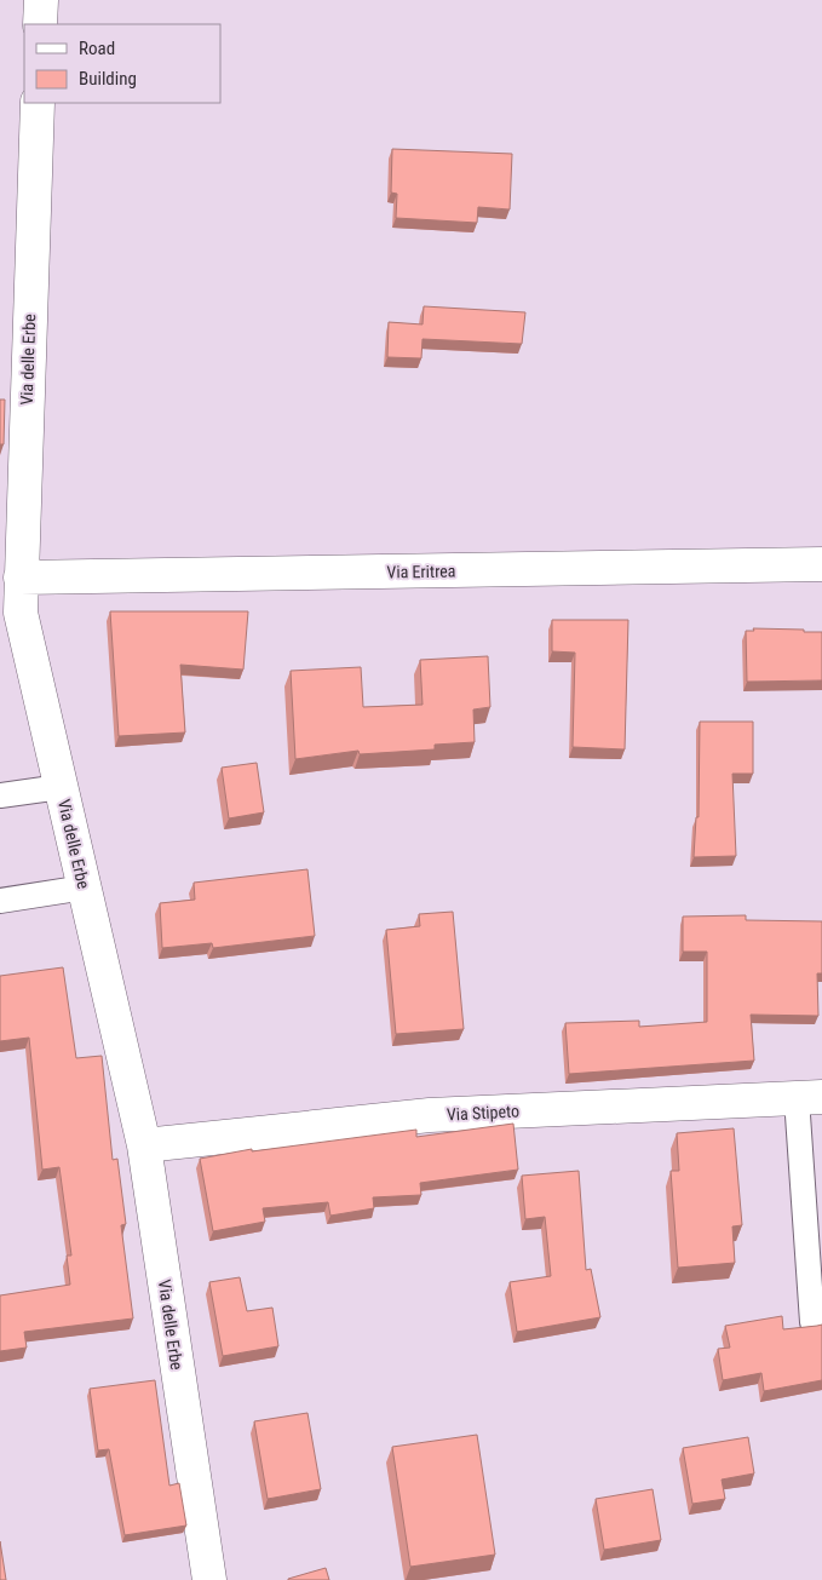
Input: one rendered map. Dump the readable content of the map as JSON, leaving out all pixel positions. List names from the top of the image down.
{
  "streets": {
    "street": ["Via delle Erbe", "Via Eritrea", "Via Stipeto"]
  },
  "crossings": [
    ["Via delle Erbe", "Via Eritrea"],
    ["Via delle Erbe", "Via Stipeto"]
  ],
  "legend": ["Road", "Building"]
}
